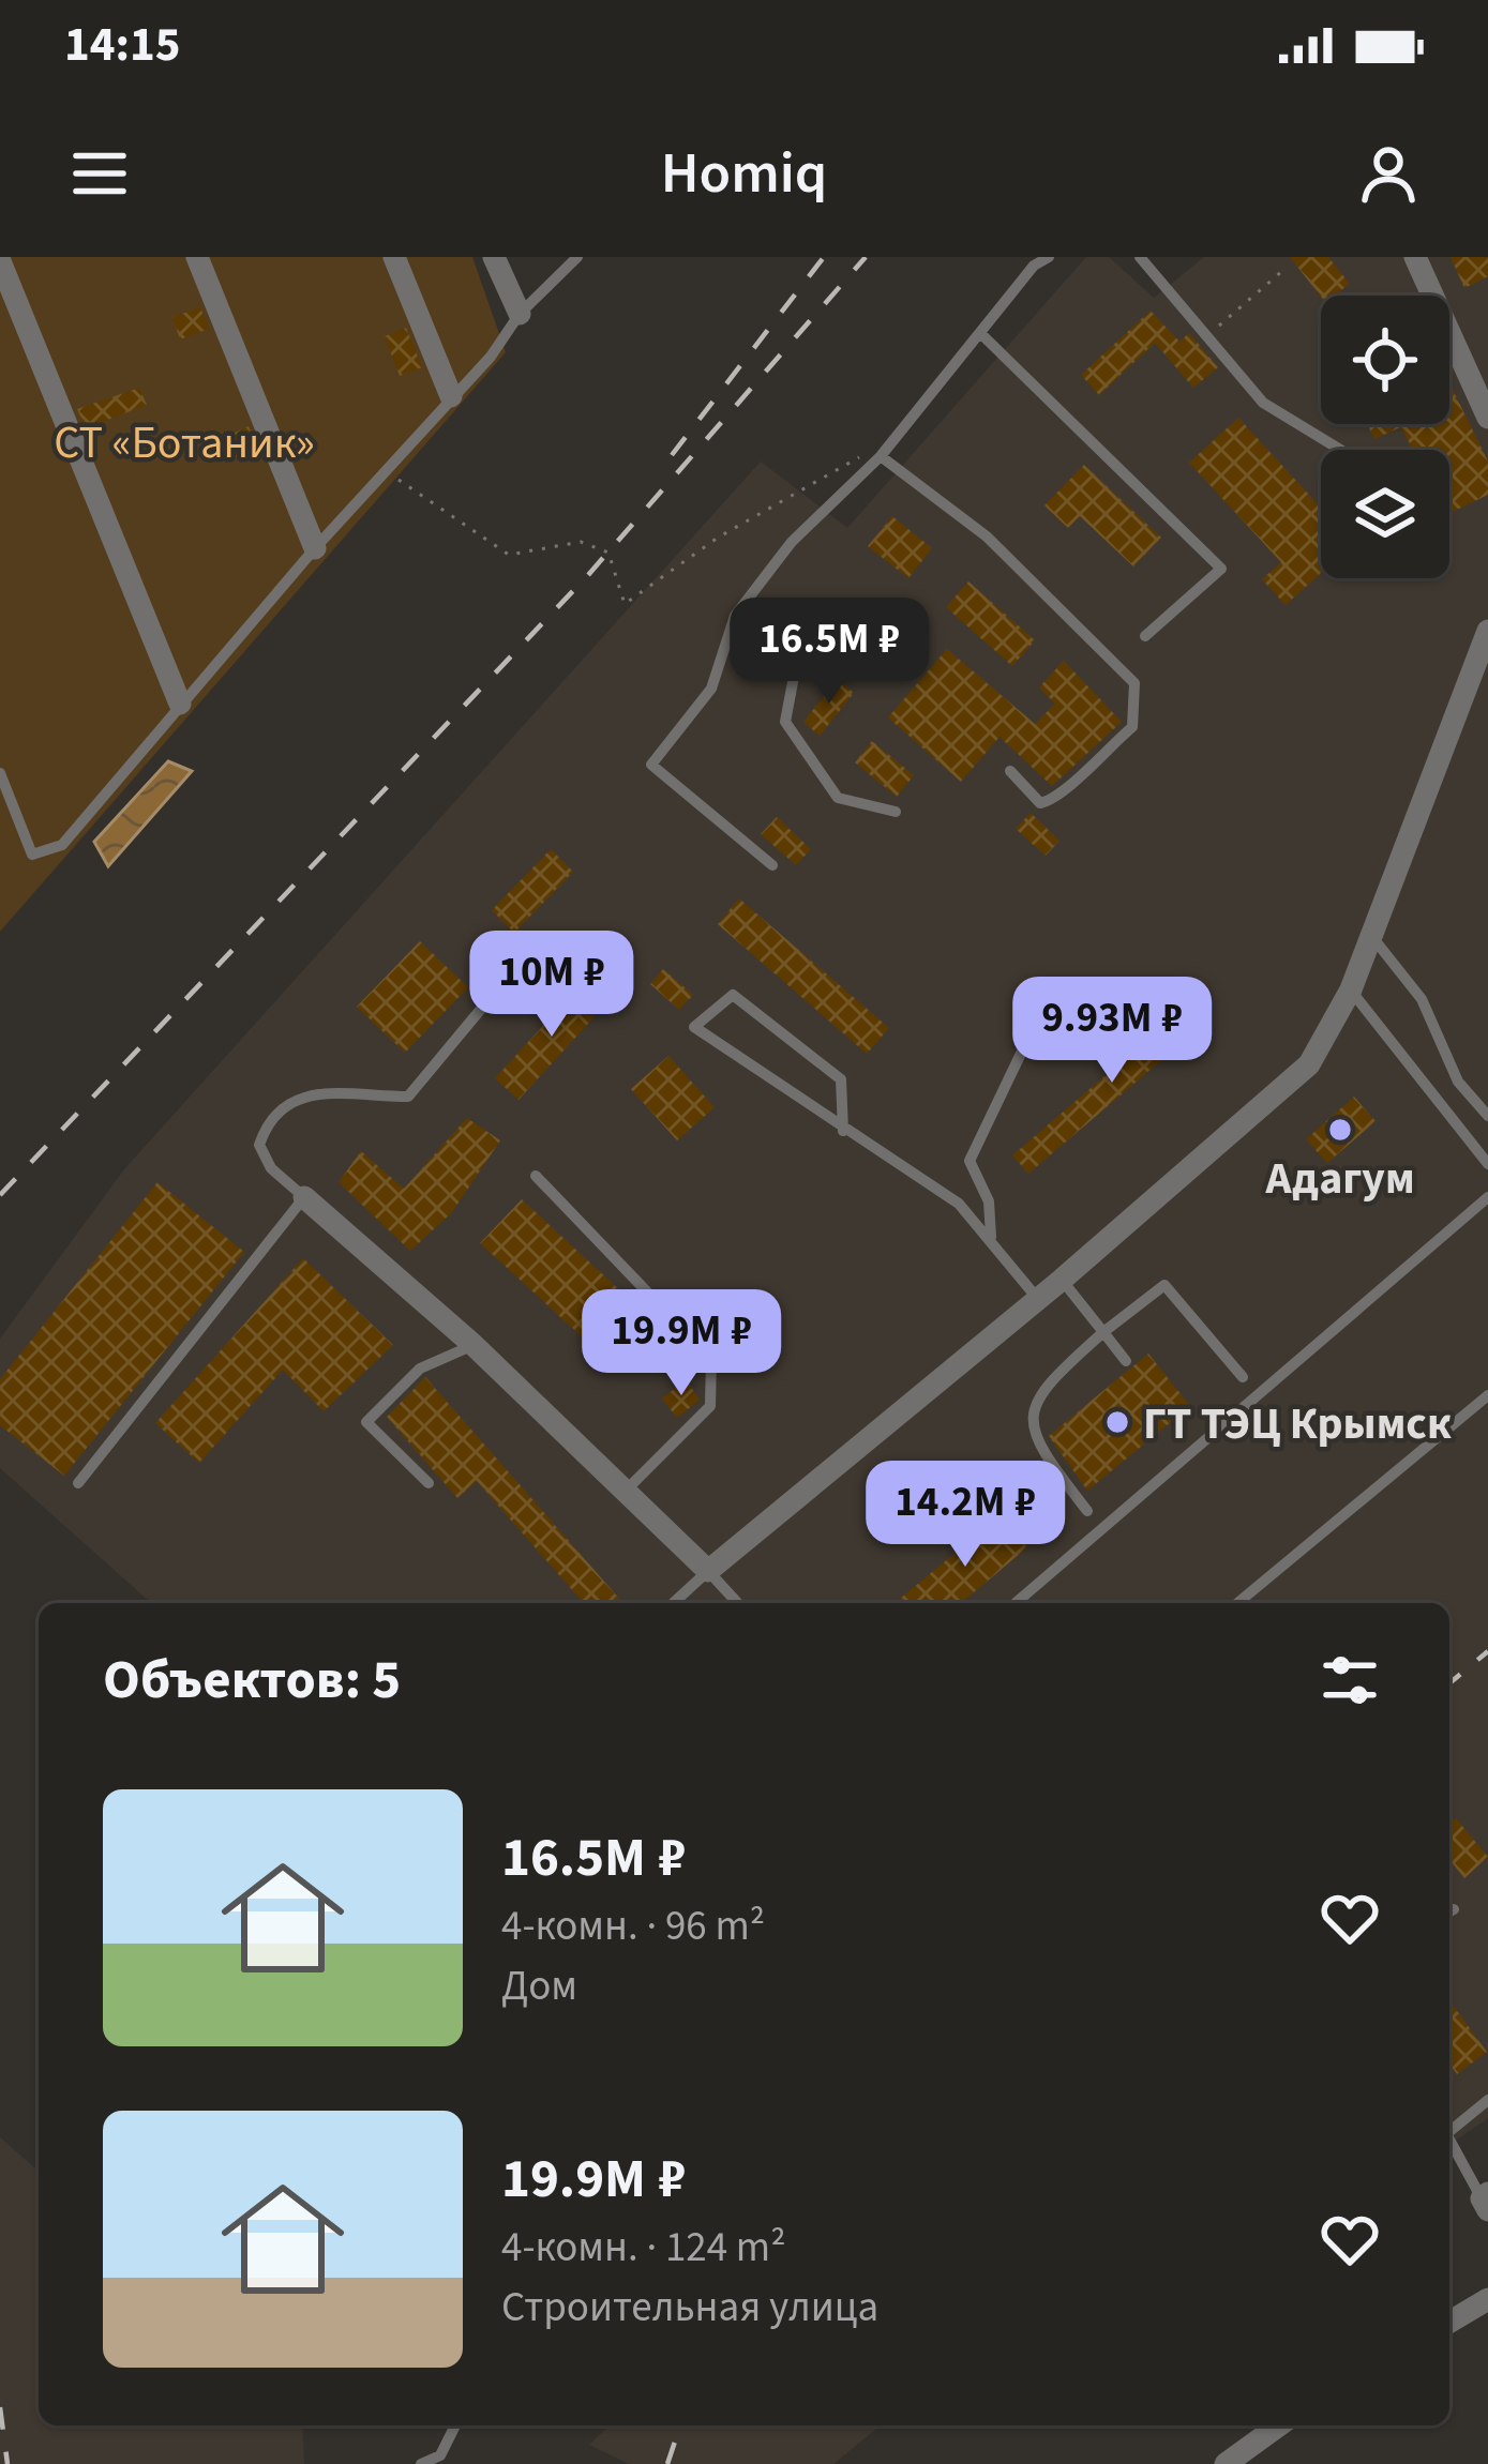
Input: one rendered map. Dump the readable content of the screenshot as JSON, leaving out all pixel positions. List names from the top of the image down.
{
  "parks": ["СТ «Ботаник»"],
  "places": ["Адагум", "ГТ ТЭЦ Крымск"],
  "page": {
    "status": "14:15",
    "header": "Homiq",
    "price": [
      "16.5M ₽",
      "10M ₽",
      "9.93M ₽",
      "19.9M ₽",
      "14.2M ₽"
    ],
    "heading": "Объектов: 5",
    "list": [
      {
        "name": "16.5M ₽",
        "note": "4-комн. · 96 m² · Дом"
      },
      {
        "name": "19.9M ₽",
        "note": "4-комн. · 124 m² · Строительная улица"
      }
    ]
  }
}
